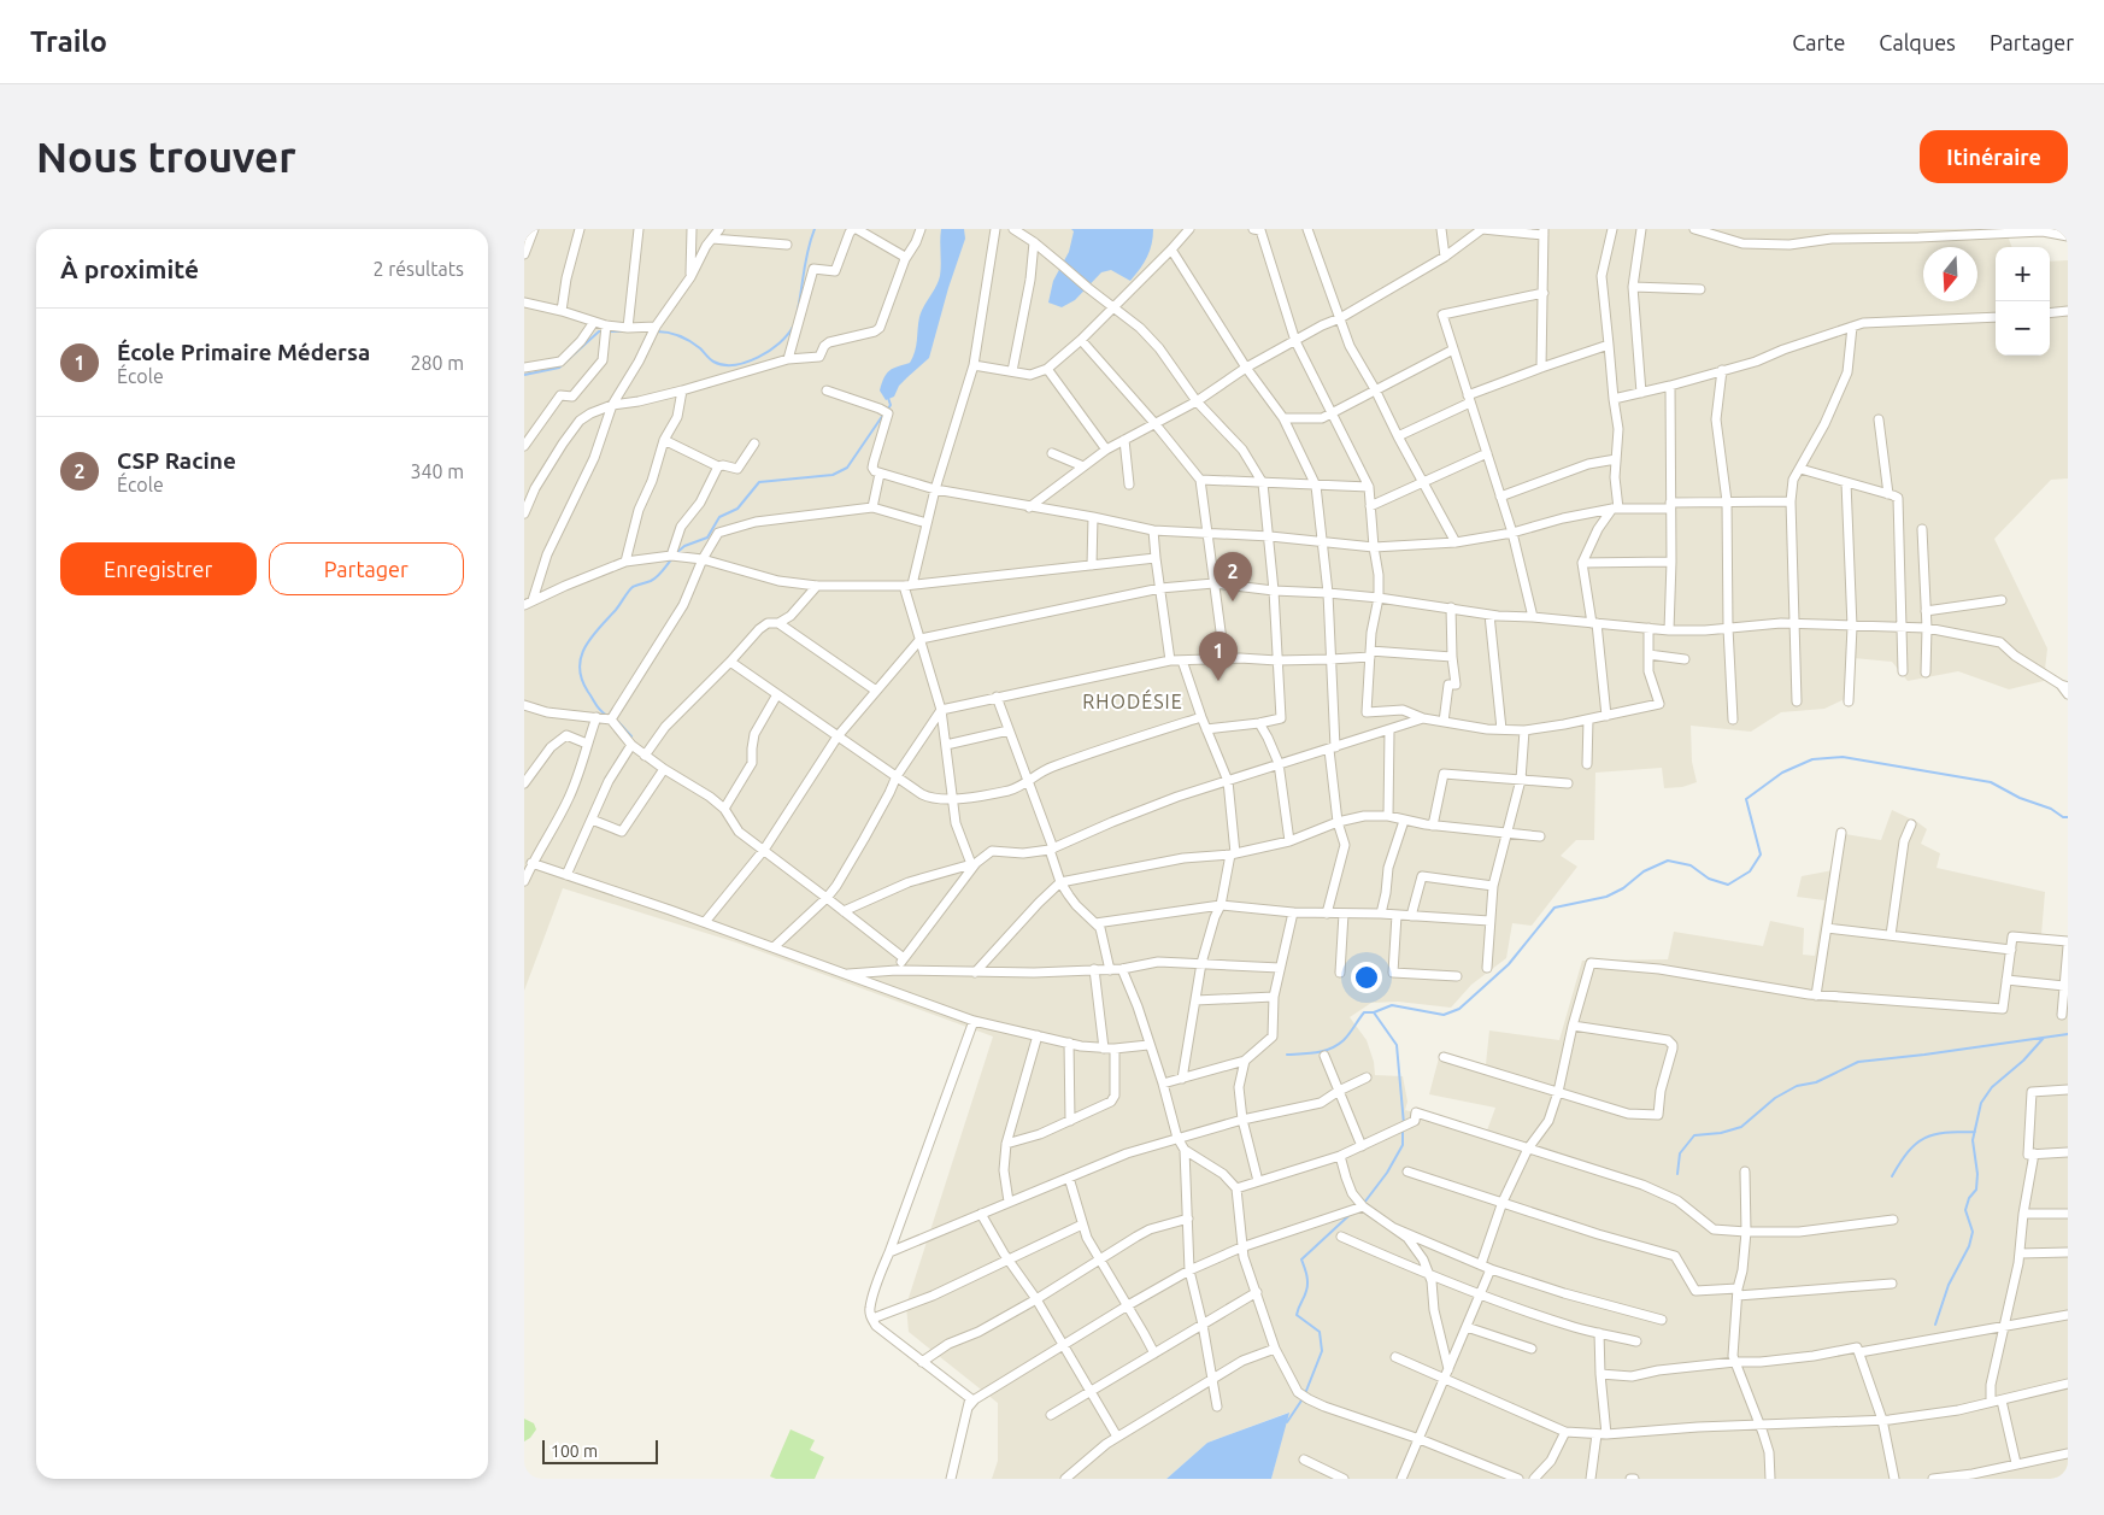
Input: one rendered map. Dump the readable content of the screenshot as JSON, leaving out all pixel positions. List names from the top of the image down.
{
  "districts": ["RHODÉSIE"],
  "scale_bar": "100 m",
  "north": "bottom",
  "page": {
    "header": "Trailo",
    "nav": ["Carte", "Calques", "Partager"],
    "buttons": [
      "Itinéraire",
      ["Enregistrer", "Partager"]
    ],
    "title": "Nous trouver",
    "heading": ["À proximité", "2 résultats"],
    "map_buttons": ["+", "−"],
    "list": [
      {
        "mark": "1",
        "name": "École Primaire Médersa",
        "note": "École",
        "value": "280 m"
      },
      {
        "mark": "2",
        "name": "CSP Racine",
        "note": "École",
        "value": "340 m"
      }
    ],
    "pins": ["2", "1"],
    "scale": "100 m"
  }
}
